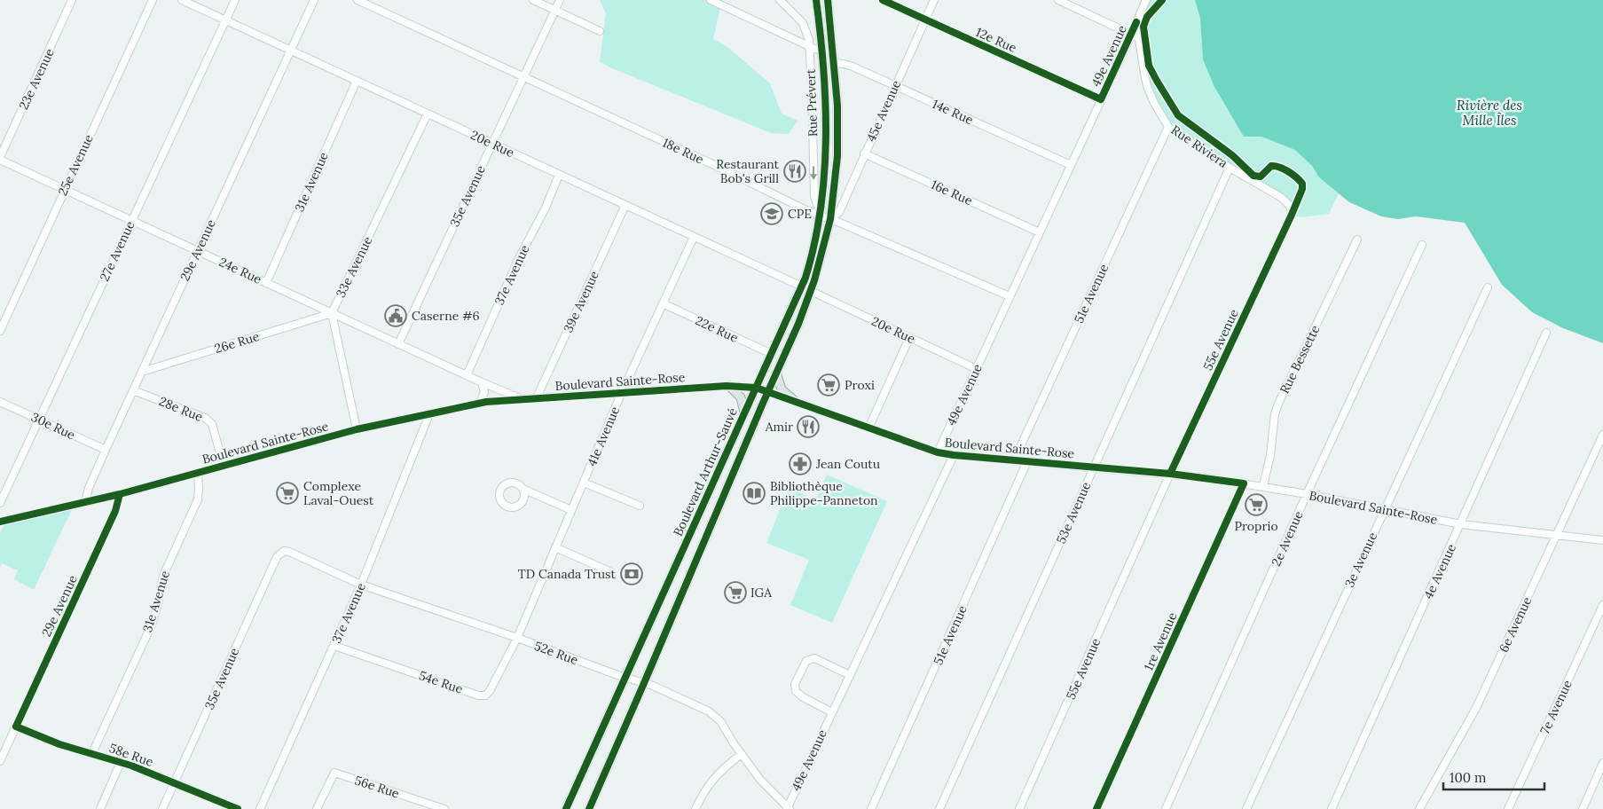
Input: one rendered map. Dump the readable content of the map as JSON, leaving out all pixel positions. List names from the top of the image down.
{
  "streets": {
    "main road": ["Boulevard Arthur-Sauvé"],
    "street": [
      "12e Rue",
      "49e Avenue",
      "23e Avenue",
      "Rue Prévert",
      "45e Avenue",
      "14e Rue",
      "20e Rue",
      "Rue Riviera",
      "18e Rue",
      "25e Avenue",
      "31e Avenue",
      "16e Rue",
      "35e Avenue",
      "29e Avenue",
      "27e Avenue",
      "33e Avenue",
      "24e Rue",
      "37e Avenue",
      "51e Avenue",
      "39e Avenue",
      "22e Rue",
      "55e Avenue",
      "26e Rue",
      "Rue Bessette",
      "Boulevard Sainte-Rose",
      "28e Rue",
      "30e Rue",
      "41e Avenue",
      "53e Avenue",
      "2e Avenue",
      "3e Avenue",
      "4e Avenue",
      "6e Avenue",
      "1re Avenue",
      "52e Rue",
      "54e Rue",
      "7e Avenue",
      "58e Rue",
      "56e Rue"
    ]
  },
  "crossings": [
    ["12e Rue", "49e Avenue"],
    ["12e Rue", "45e Avenue"],
    ["49e Avenue", "14e Rue"],
    ["49e Avenue", "20e Rue"],
    ["49e Avenue", "Rue Riviera"],
    ["49e Avenue", "18e Rue"],
    ["49e Avenue", "16e Rue"],
    ["49e Avenue", "Boulevard Sainte-Rose"],
    ["49e Avenue", "52e Rue"],
    ["23e Avenue", "24e Rue"],
    ["Rue Prévert", "18e Rue"],
    ["Rue Prévert", "Boulevard Arthur-Sauvé"],
    ["45e Avenue", "14e Rue"],
    ["45e Avenue", "18e Rue"],
    ["45e Avenue", "16e Rue"],
    ["45e Avenue", "Boulevard Arthur-Sauvé"],
    ["14e Rue", "Boulevard Arthur-Sauvé"],
    ["20e Rue", "31e Avenue"],
    ["20e Rue", "35e Avenue"],
    ["20e Rue", "29e Avenue"],
    ["20e Rue", "27e Avenue"],
    ["20e Rue", "33e Avenue"],
    ["20e Rue", "37e Avenue"],
    ["20e Rue", "39e Avenue"],
    ["20e Rue", "41e Avenue"],
    ["20e Rue", "Boulevard Arthur-Sauvé"],
    ["Rue Riviera", "51e Avenue"],
    ["Rue Riviera", "55e Avenue"],
    ["Rue Riviera", "53e Avenue"],
    ["18e Rue", "35e Avenue"],
    ["18e Rue", "Boulevard Arthur-Sauvé"],
    ["25e Avenue", "24e Rue"],
    ["31e Avenue", "24e Rue"],
    ["31e Avenue", "Boulevard Sainte-Rose"],
    ["31e Avenue", "58e Rue"],
    ["35e Avenue", "24e Rue"],
    ["35e Avenue", "52e Rue"],
    ["35e Avenue", "58e Rue"],
    ["29e Avenue", "24e Rue"],
    ["29e Avenue", "26e Rue"],
    ["29e Avenue", "Boulevard Sainte-Rose"],
    ["29e Avenue", "28e Rue"],
    ["29e Avenue", "30e Rue"],
    ["29e Avenue", "58e Rue"],
    ["27e Avenue", "24e Rue"],
    ["27e Avenue", "30e Rue"],
    ["33e Avenue", "24e Rue"],
    ["33e Avenue", "26e Rue"],
    ["33e Avenue", "Boulevard Sainte-Rose"],
    ["24e Rue", "37e Avenue"],
    ["24e Rue", "26e Rue"],
    ["24e Rue", "Boulevard Sainte-Rose"],
    ["37e Avenue", "Boulevard Sainte-Rose"],
    ["37e Avenue", "52e Rue"],
    ["37e Avenue", "54e Rue"],
    ["51e Avenue", "Boulevard Sainte-Rose"],
    ["39e Avenue", "Boulevard Sainte-Rose"],
    ["22e Rue", "41e Avenue"],
    ["22e Rue", "Boulevard Arthur-Sauvé"],
    ["55e Avenue", "Boulevard Sainte-Rose"],
    ["Rue Bessette", "Boulevard Sainte-Rose"],
    ["Boulevard Sainte-Rose", "28e Rue"],
    ["Boulevard Sainte-Rose", "41e Avenue"],
    ["Boulevard Sainte-Rose", "Boulevard Arthur-Sauvé"],
    ["Boulevard Sainte-Rose", "53e Avenue"],
    ["Boulevard Sainte-Rose", "2e Avenue"],
    ["Boulevard Sainte-Rose", "3e Avenue"],
    ["Boulevard Sainte-Rose", "4e Avenue"],
    ["Boulevard Sainte-Rose", "6e Avenue"],
    ["Boulevard Sainte-Rose", "1re Avenue"],
    ["41e Avenue", "52e Rue"],
    ["41e Avenue", "54e Rue"],
    ["Boulevard Arthur-Sauvé", "52e Rue"],
    ["52e Rue", "54e Rue"]
  ],
  "one_way": ["Rue Prévert"],
  "water": ["Rivière des Mille Îles"],
  "places": {
    "restaurant": ["Restaurant Bob's Grill", "Amir"],
    "school or university": ["CPE"],
    "public building": ["Caserne #6"],
    "supermarket": [
      "Proxi",
      "Complexe Laval-Ouest",
      "Proprio",
      "IGA"
    ],
    "pharmacy": ["Jean Coutu"],
    "library": ["Bibliothèque Philippe-Panneton"],
    "bank": ["TD Canada Trust"]
  },
  "scale_bar": "100 m"
}
